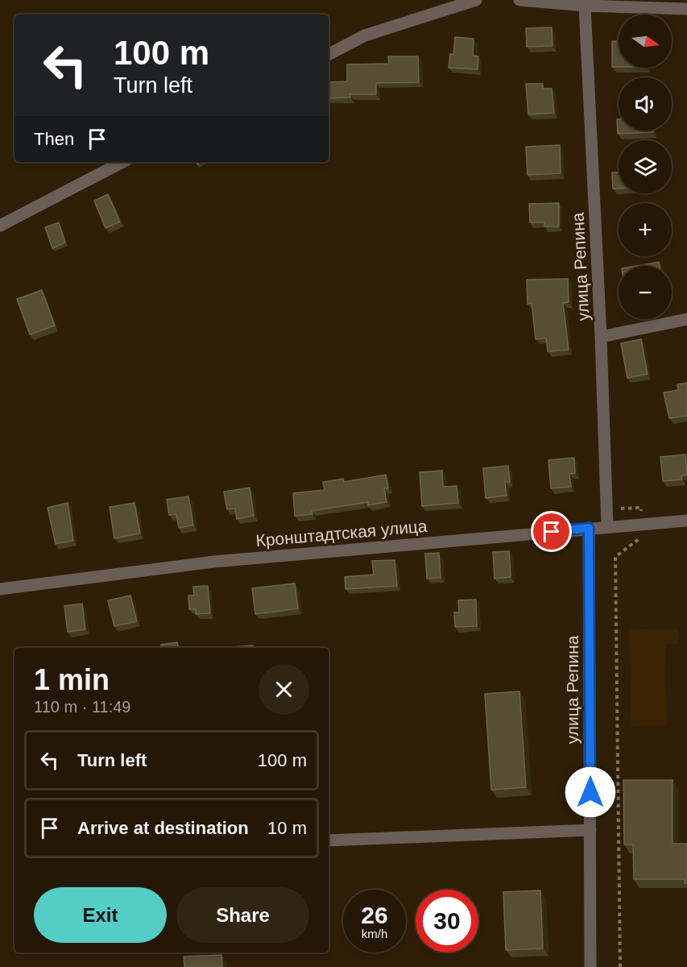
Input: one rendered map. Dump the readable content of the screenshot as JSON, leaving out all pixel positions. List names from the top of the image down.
{
  "streets": {
    "street": ["улица Репина", "Кронштадтская улица"]
  },
  "crossings": [
    ["улица Репина", "Кронштадтская улица"]
  ],
  "north": "right",
  "page": {
    "map_buttons": ["+", "−"],
    "turn": ["100 m", "Turn left"],
    "then": "Then",
    "heading": ["1 min", "110 m · 11:49"],
    "list": [
      {
        "name": "Turn left",
        "value": "100 m"
      },
      {
        "name": "Arrive at destination",
        "value": "10 m"
      }
    ],
    "buttons": ["Exit", "Share"],
    "speed": "26 km/h",
    "limit": "30"
  }
}
